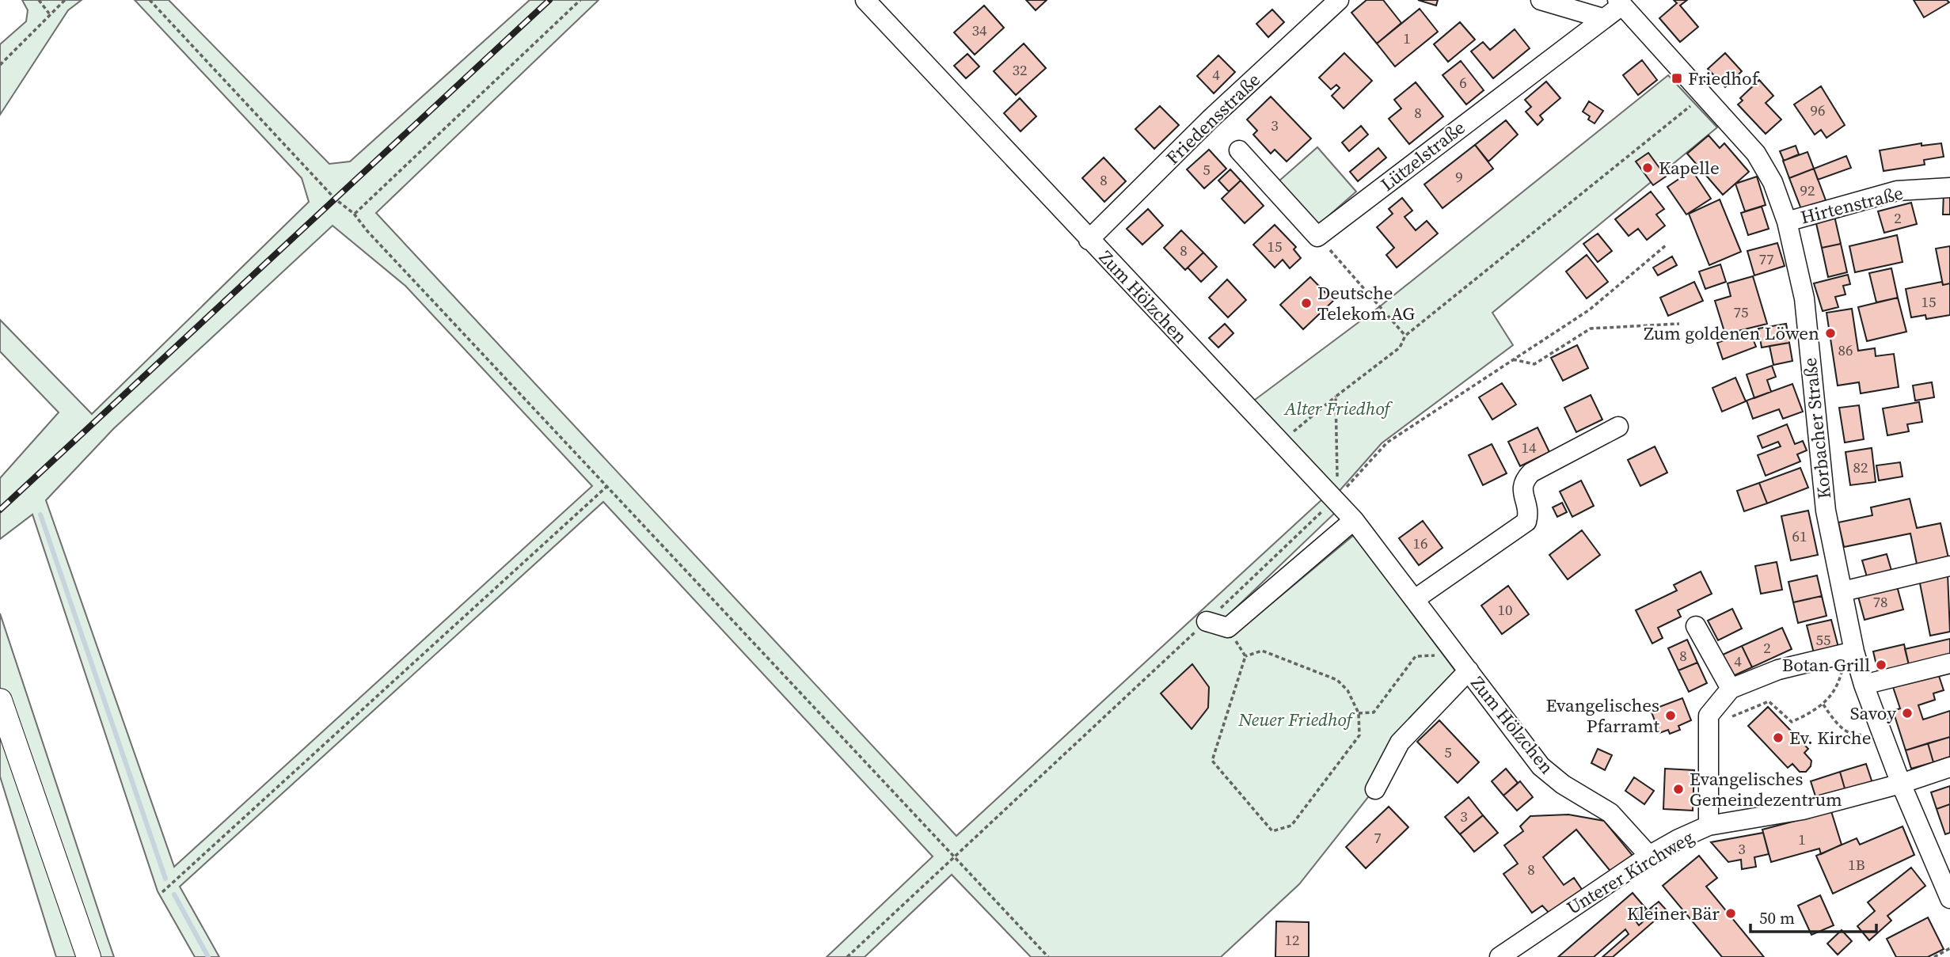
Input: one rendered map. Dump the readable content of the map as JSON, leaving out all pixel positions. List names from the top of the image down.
{
  "streets": {
    "street": [
      "Friedensstraße",
      "Lützelstraße",
      "Hirtenstraße",
      "Zum Hölzchen",
      "Korbacher Straße",
      "Unterer Kirchweg"
    ]
  },
  "crossings": [
    ["Friedensstraße", "Zum Hölzchen"],
    ["Lützelstraße", "Korbacher Straße"],
    ["Hirtenstraße", "Korbacher Straße"],
    ["Zum Hölzchen", "Unterer Kirchweg"],
    ["Korbacher Straße", "Unterer Kirchweg"]
  ],
  "parks": ["Alter Friedhof", "Neuer Friedhof"],
  "places": {
    "transit": ["Friedhof"],
    "other": [
      "Kapelle",
      "Deutsche Telekom AG",
      "Zum goldenen Löwen",
      "Botan Grill",
      "Savoy",
      "Evangelisches Pfarramt",
      "Ev. Kirche",
      "Evangelisches Gemeindezentrum",
      "Kleiner Bär"
    ]
  },
  "house_numbers": [
    "34",
    "1",
    "32",
    "4",
    "6",
    "96",
    "8",
    "3",
    "5",
    "9",
    "8",
    "92",
    "2",
    "15",
    "8",
    "77",
    "15",
    "75",
    "86",
    "14",
    "82",
    "61",
    "16",
    "78",
    "10",
    "55",
    "2",
    "8",
    "4",
    "5",
    "3",
    "7",
    "1",
    "3",
    "1B",
    "8",
    "12"
  ],
  "scale_bar": "50 m"
}
